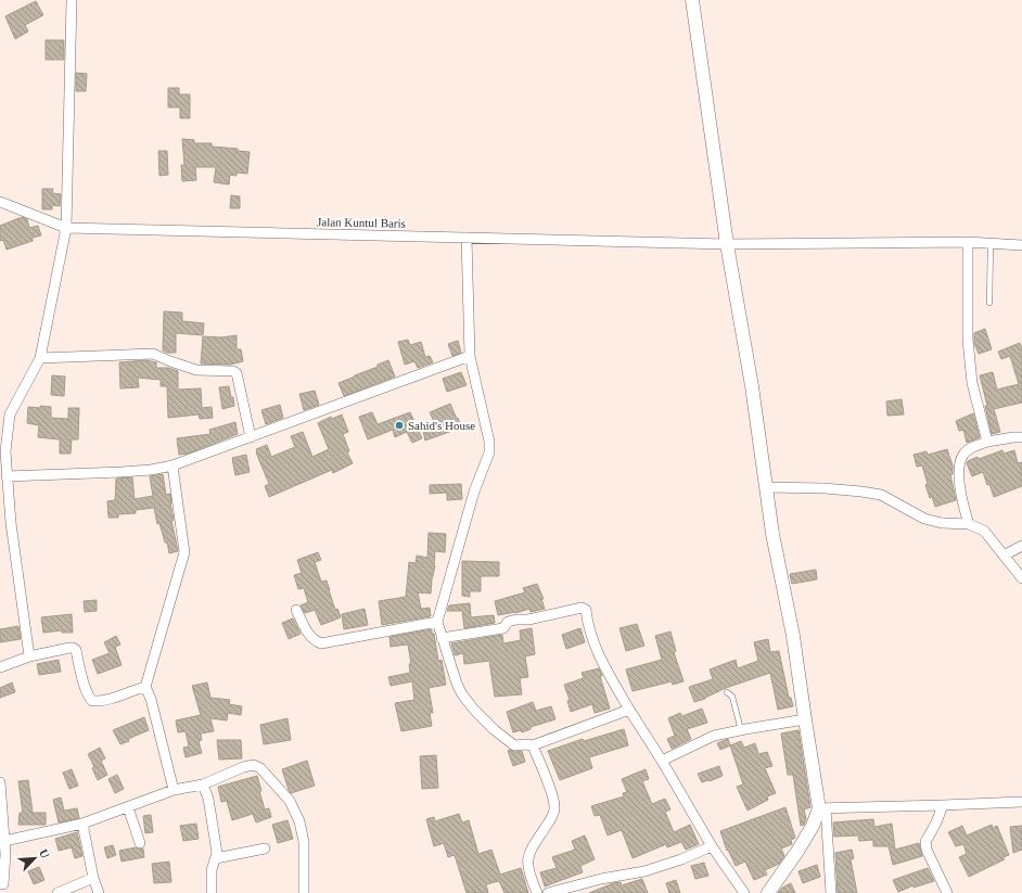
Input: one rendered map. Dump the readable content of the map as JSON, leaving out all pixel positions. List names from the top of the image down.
{
  "streets": {
    "street": ["Jalan Kuntul Baris"]
  },
  "places": ["Sahid's House"],
  "north": "top right"
}
